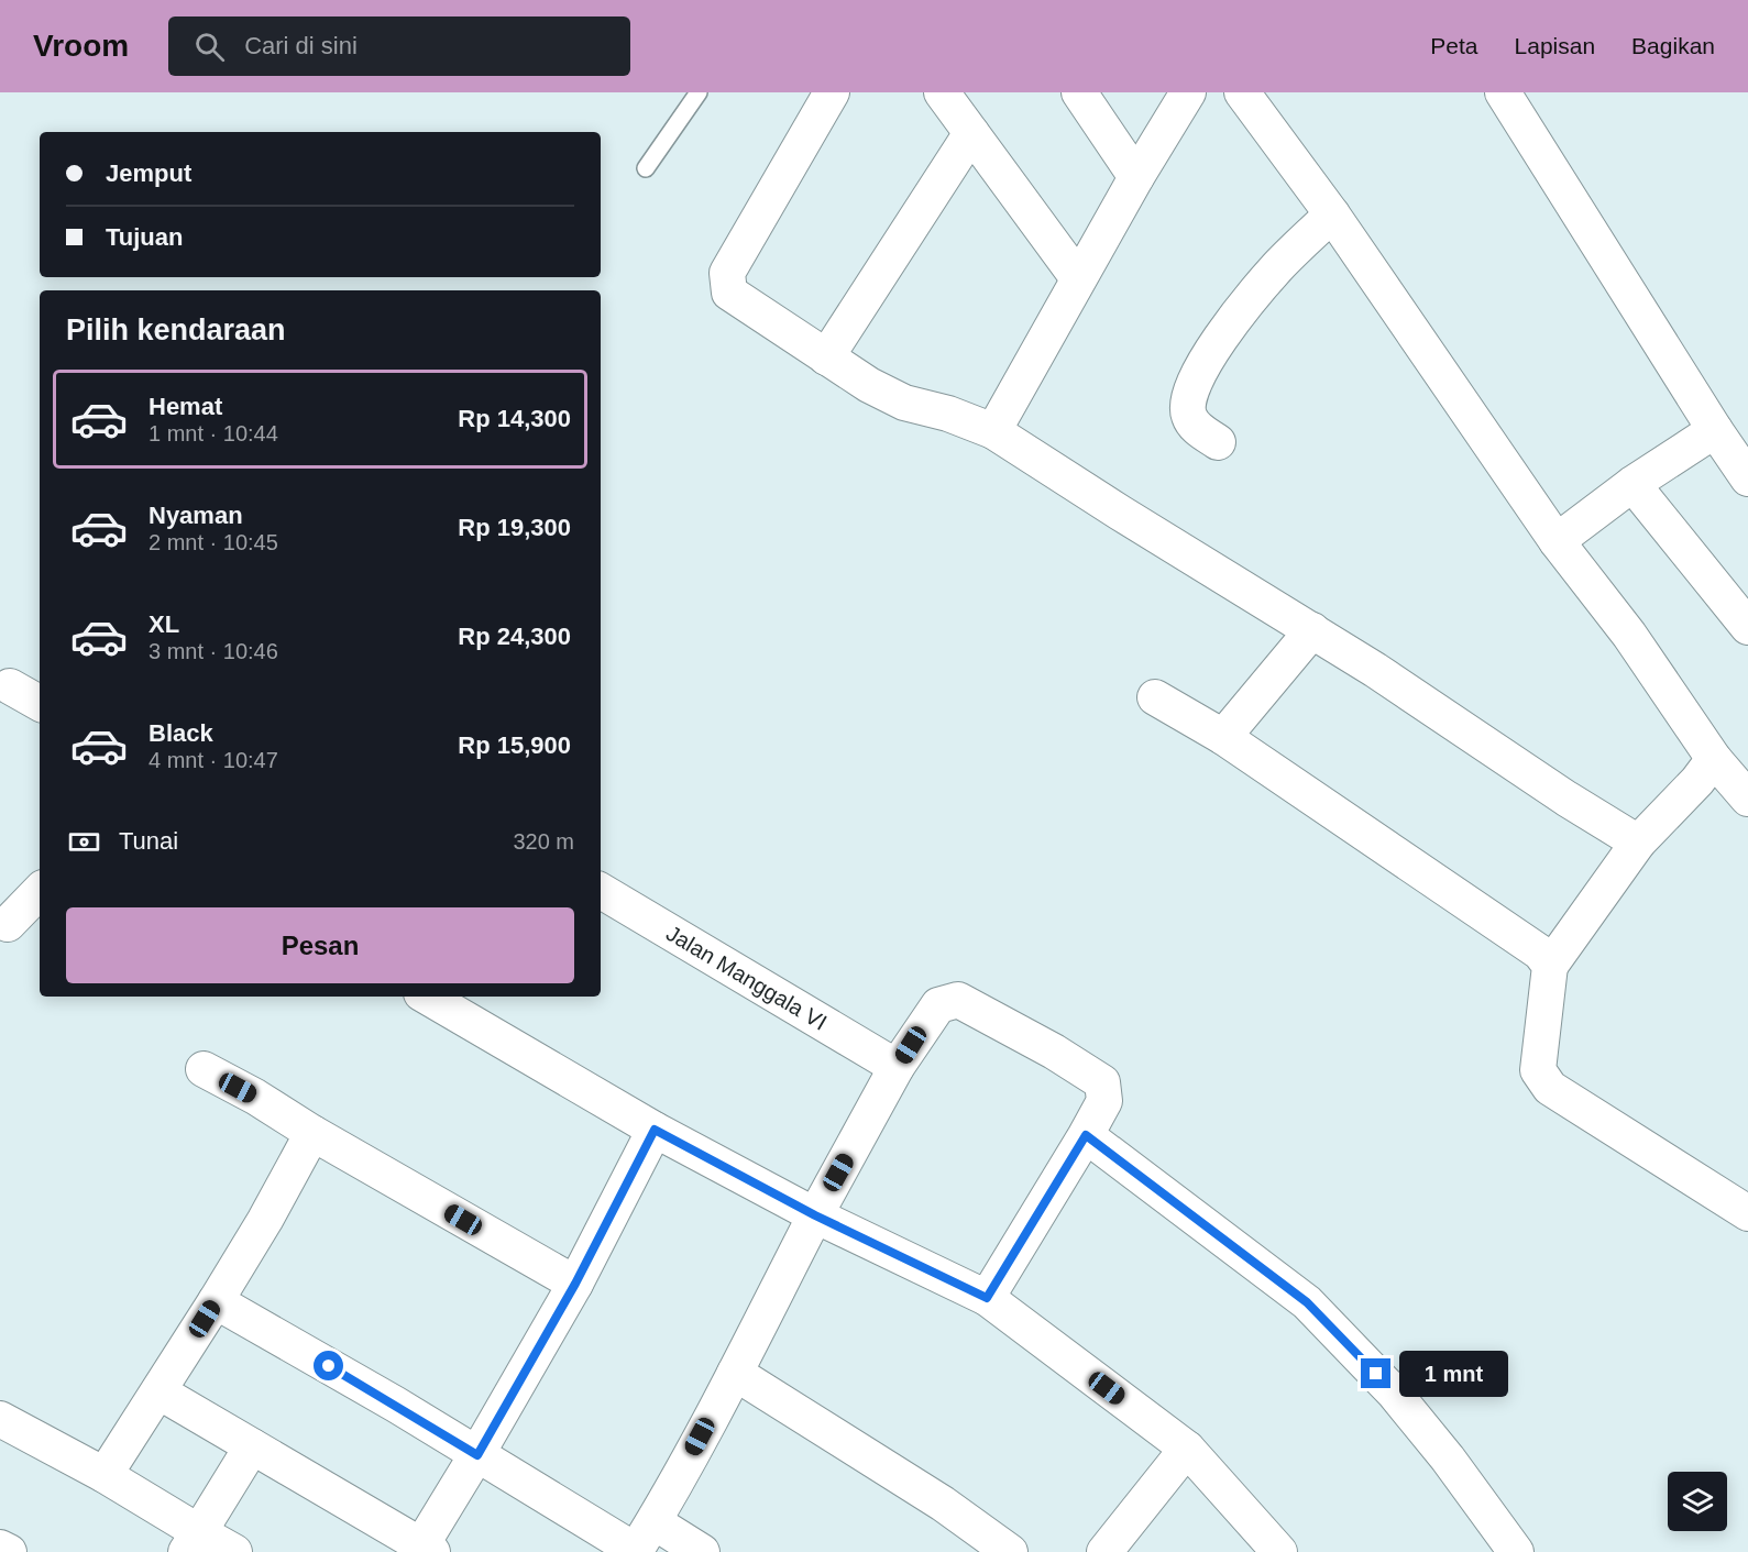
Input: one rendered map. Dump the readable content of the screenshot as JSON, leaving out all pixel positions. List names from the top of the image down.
{
  "streets": {
    "street": ["Jalan Manggala VI"]
  },
  "page": {
    "header": "Vroom",
    "search": "Cari di sini",
    "nav": ["Peta", "Lapisan", "Bagikan"],
    "banner": ["Jemput", "Tujuan"],
    "heading": "Pilih kendaraan",
    "list": [
      {
        "name": "Hemat",
        "note": "1 mnt · 10:44",
        "value": "Rp 14,300"
      },
      {
        "name": "Nyaman",
        "note": "2 mnt · 10:45",
        "value": "Rp 19,300"
      },
      {
        "name": "XL",
        "note": "3 mnt · 10:46",
        "value": "Rp 24,300"
      },
      {
        "name": "Black",
        "note": "4 mnt · 10:47",
        "value": "Rp 15,900"
      }
    ],
    "pay": ["Tunai", "320 m"],
    "buttons": "Pesan",
    "bubble": "1 mnt"
  }
}
